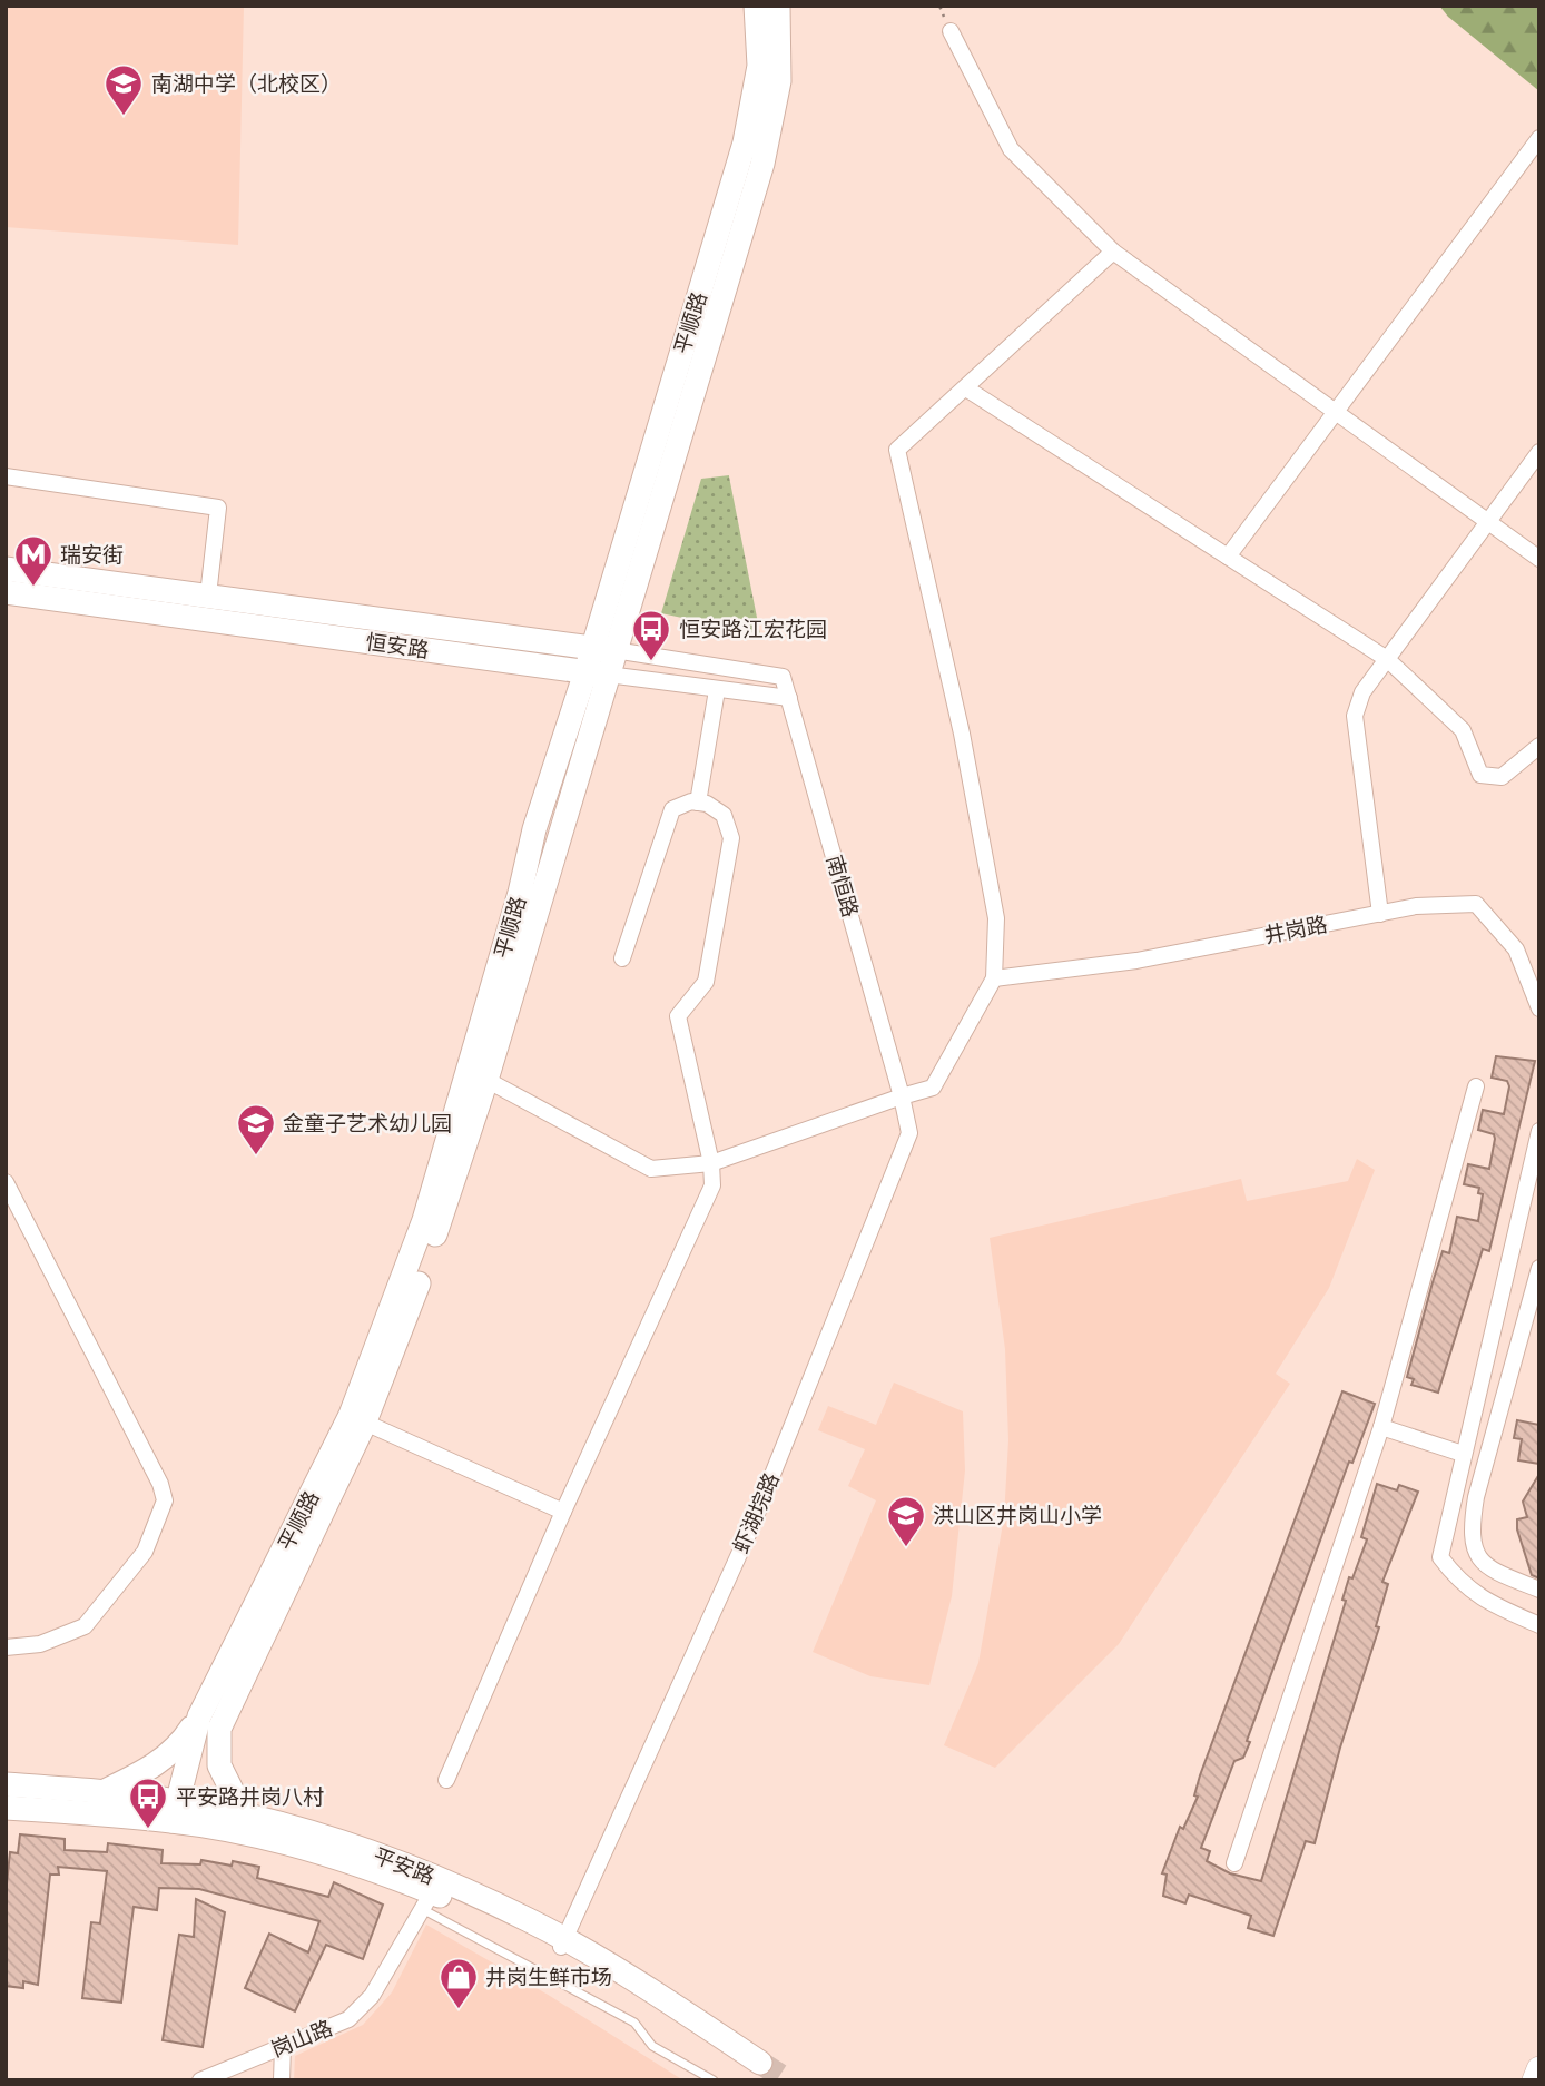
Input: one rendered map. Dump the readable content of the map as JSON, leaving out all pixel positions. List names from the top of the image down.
{
  "streets": {
    "main road": ["平顺路", "恒安路", "平安路"],
    "street": [
      "南恒路",
      "井岗路",
      "虾湖垸路",
      "岗山路"
    ]
  },
  "crossings": [
    ["平顺路", "恒安路"],
    ["平顺路", "平安路"],
    ["恒安路", "南恒路"],
    ["南恒路", "虾湖垸路"],
    ["虾湖垸路", "平安路"],
    ["平安路", "岗山路"]
  ],
  "places": {
    "school or university": ["南湖中学（北校区）", "金童子艺术幼儿园", "洪山区井岗山小学"],
    "metro station": ["瑞安街"],
    "bus stop": ["恒安路江宏花园", "平安路井岗八村"],
    "shop": ["井岗生鲜市场"]
  }
}
